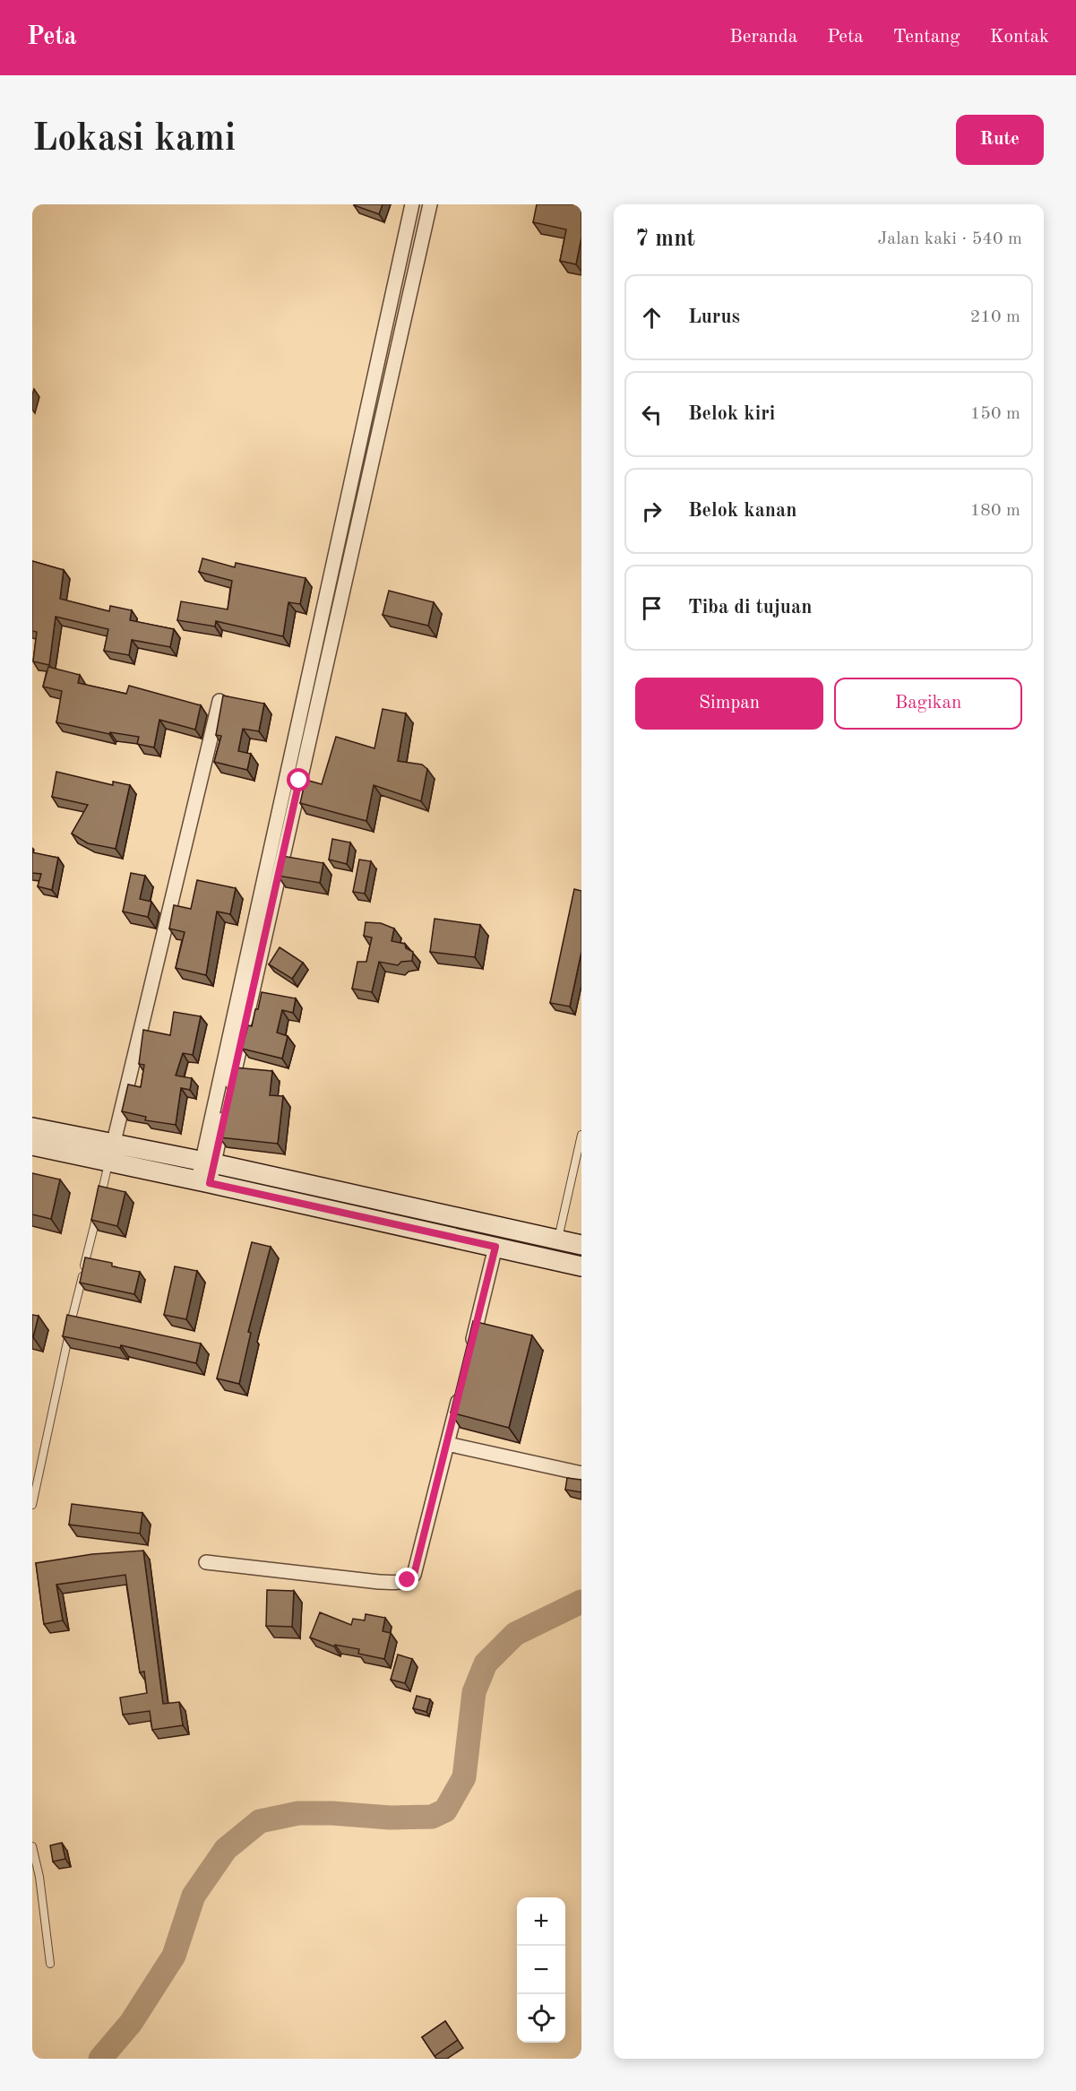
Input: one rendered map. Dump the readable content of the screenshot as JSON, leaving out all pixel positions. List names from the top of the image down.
{
  "page": {
    "header": "Peta",
    "nav": [
      "Beranda",
      "Peta",
      "Tentang",
      "Kontak"
    ],
    "buttons": [
      "Rute",
      ["Simpan", "Bagikan"]
    ],
    "title": "Lokasi kami",
    "heading": ["7 mnt", "Jalan kaki · 540 m"],
    "list": [
      ["Lurus", "210 m"],
      ["Belok kiri", "150 m"],
      ["Belok kanan", "180 m"],
      "Tiba di tujuan"
    ],
    "map_buttons": ["+", "−"]
  }
}
